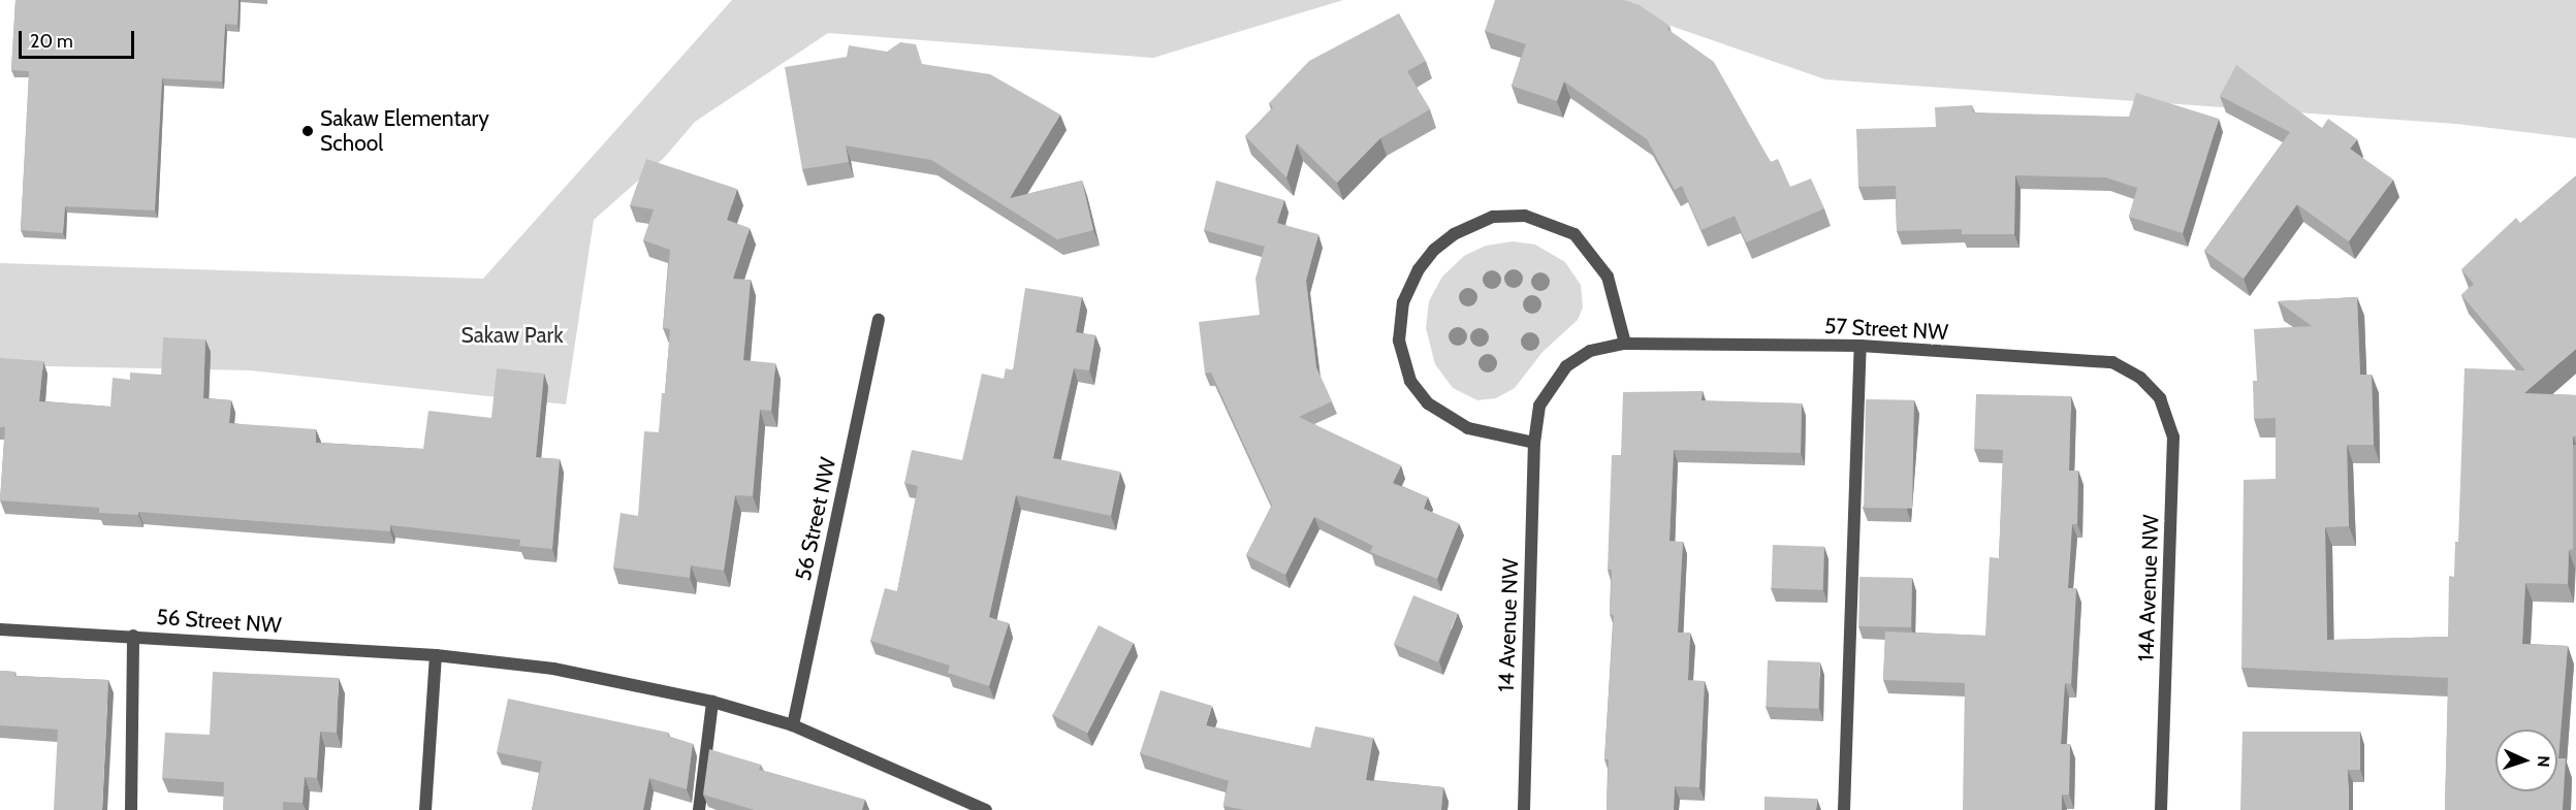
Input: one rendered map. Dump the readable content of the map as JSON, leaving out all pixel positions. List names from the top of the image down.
{
  "streets": {
    "street": [
      "57 Street NW",
      "56 Street NW",
      "14A Avenue NW",
      "14 Avenue NW"
    ]
  },
  "crossings": [
    ["57 Street NW", "14A Avenue NW"],
    ["57 Street NW", "14 Avenue NW"]
  ],
  "parks": ["Sakaw Park"],
  "places": ["Sakaw Elementary School"],
  "scale_bar": "20 m",
  "north": "right"
}
